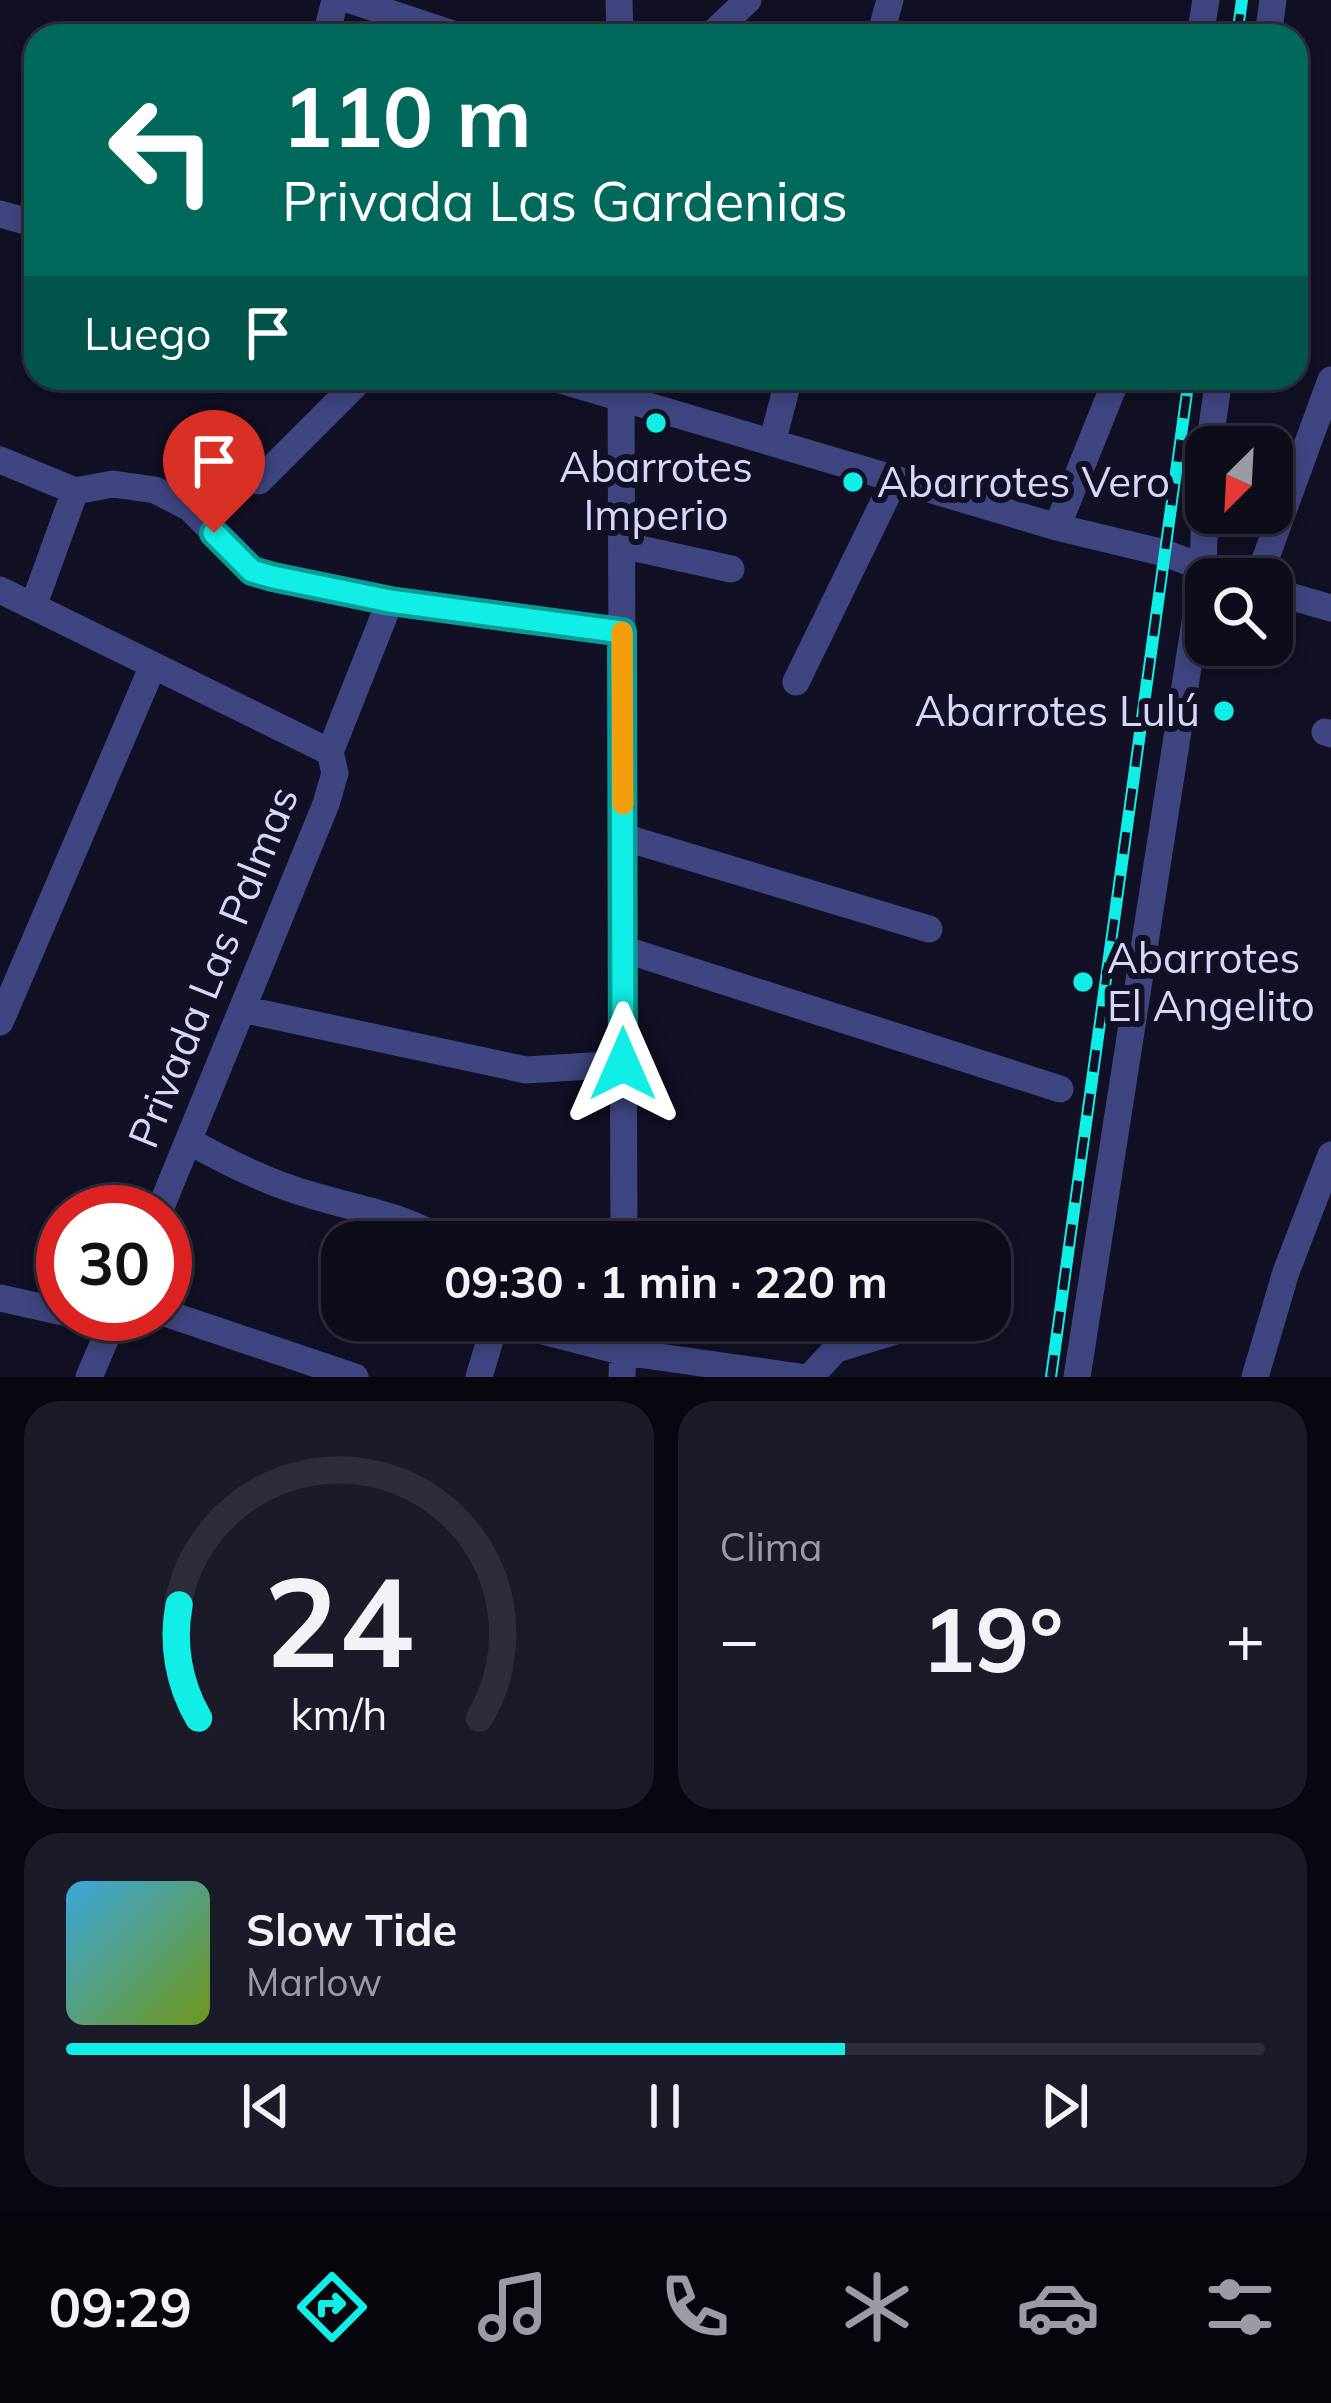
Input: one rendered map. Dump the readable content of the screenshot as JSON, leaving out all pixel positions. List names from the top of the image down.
{
  "streets": {
    "street": ["Privada Las Palmas"]
  },
  "places": [
    "Abarrotes Imperio",
    "Abarrotes Vero",
    "Abarrotes Lulú",
    "Abarrotes El Angelito"
  ],
  "north": "bottom left",
  "page": {
    "turn": ["110 m", "Privada Las Gardenias"],
    "then": "Luego",
    "limit": "30",
    "trip": "09:30 · 1 min · 220 m",
    "tile": "Clima",
    "heat": ["−", "19°", "+"],
    "song": ["Slow Tide", "Marlow"],
    "tabs": "09:29",
    "gauge": ["24", "km/h"]
  }
}
